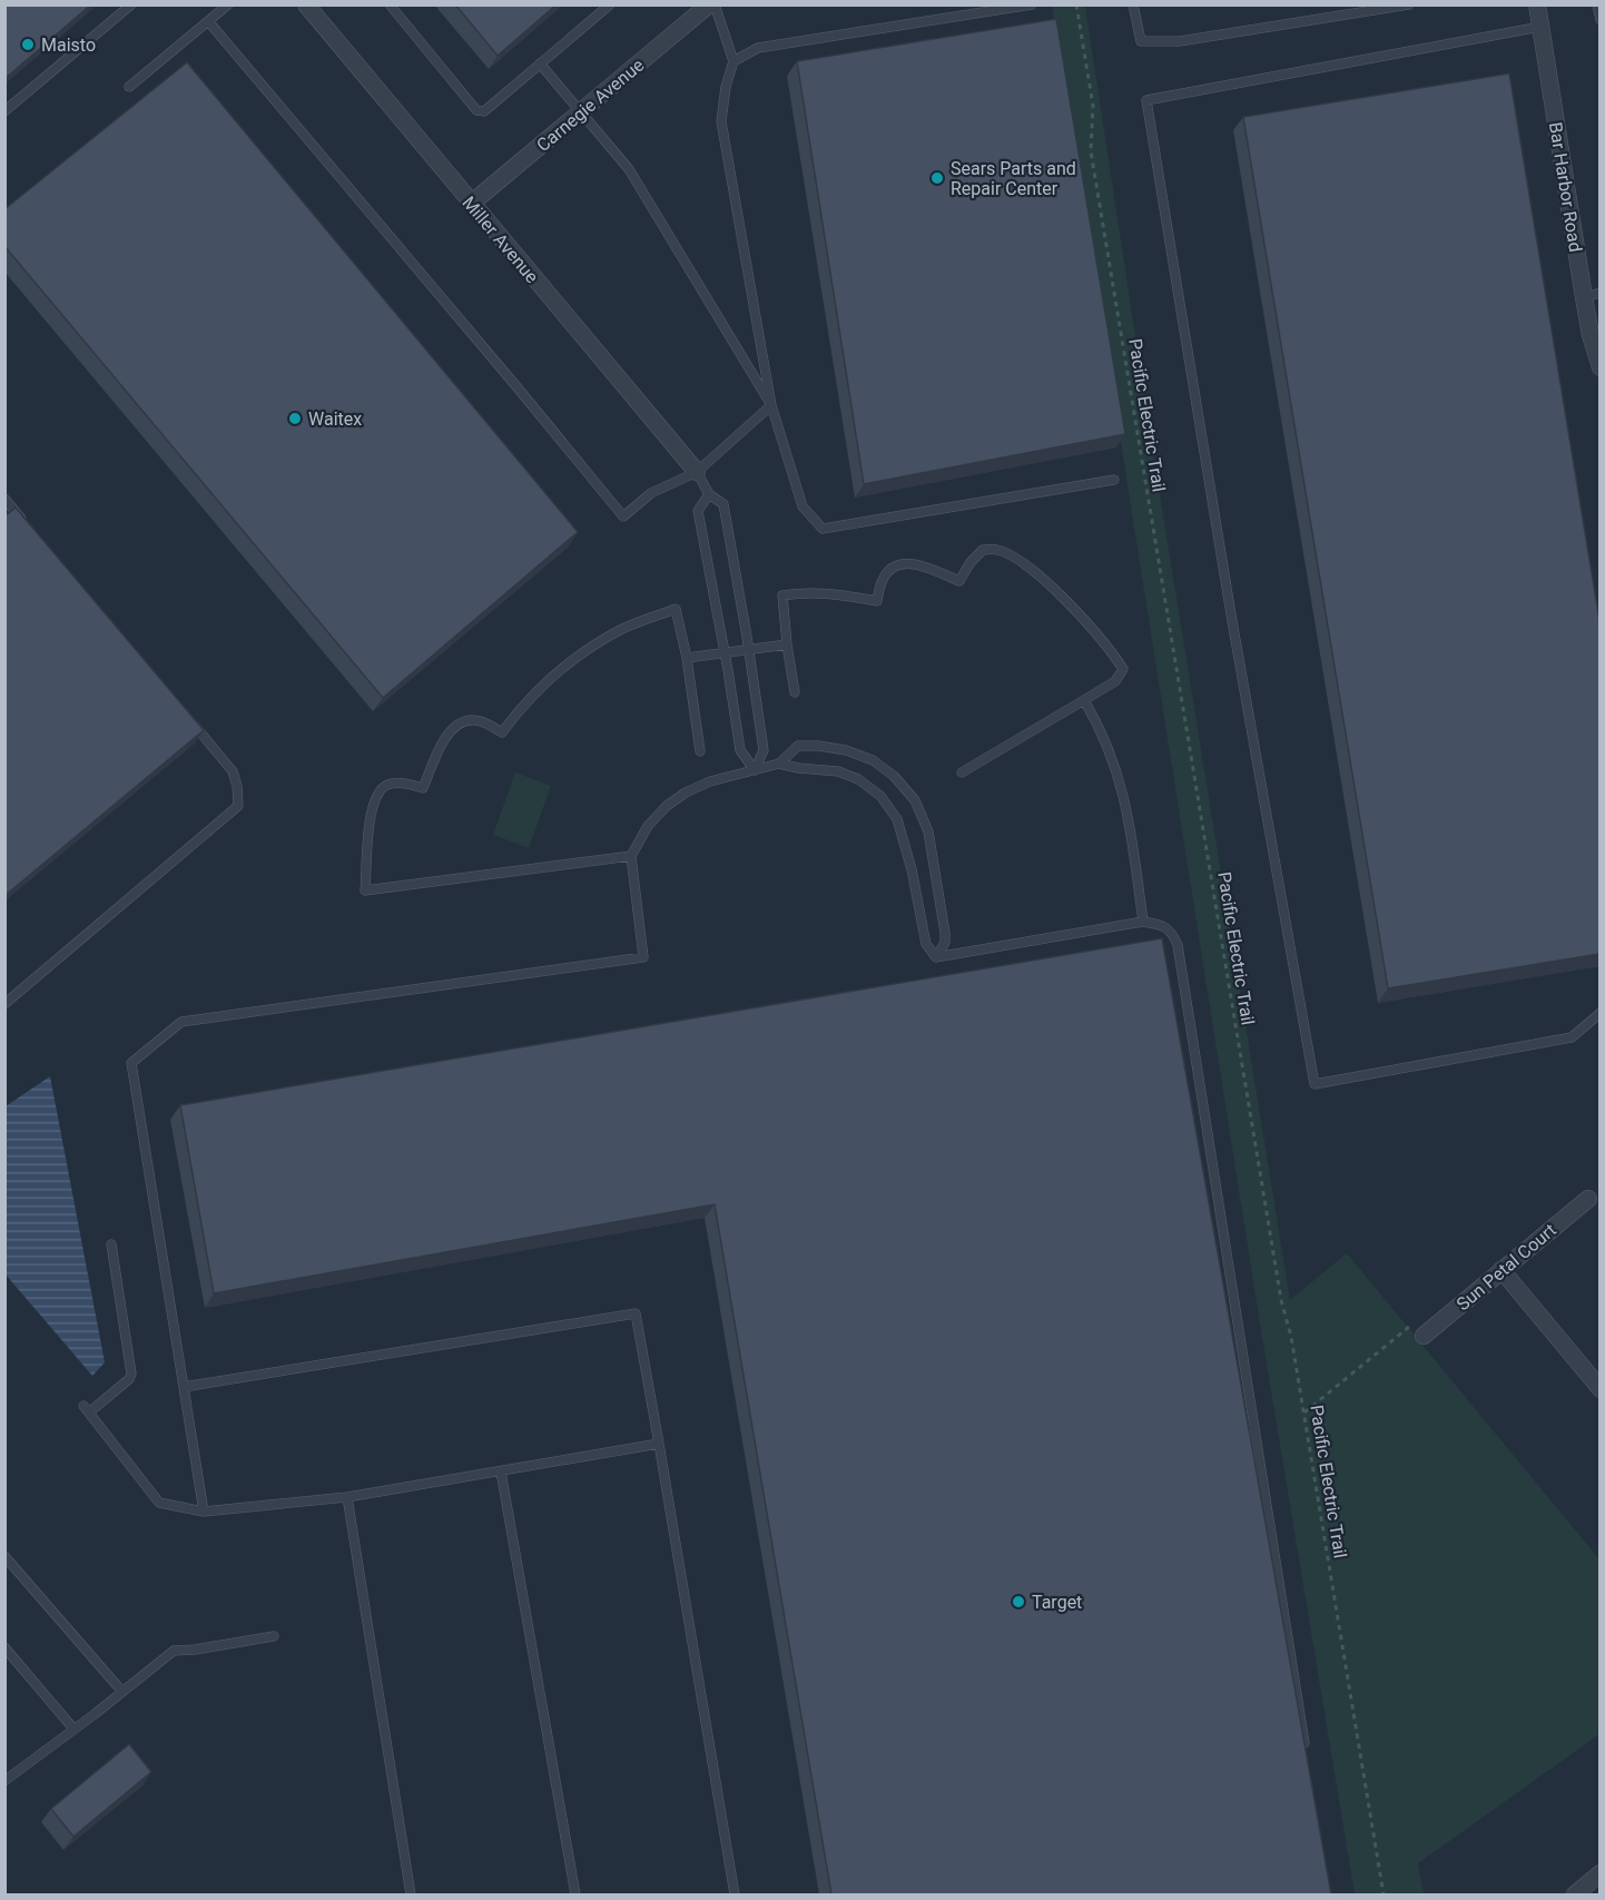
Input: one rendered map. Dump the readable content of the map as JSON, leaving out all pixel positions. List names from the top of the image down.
{
  "streets": {
    "street": [
      "Carnegie Avenue",
      "Bar Harbor Road",
      "Miller Avenue",
      "Sun Petal Court"
    ],
    "path": ["Pacific Electric Trail"]
  },
  "crossings": [
    ["Carnegie Avenue", "Miller Avenue"]
  ],
  "places": [
    "Maisto",
    "Sears Parts and Repair Center",
    "Waitex",
    "Target"
  ]
}
